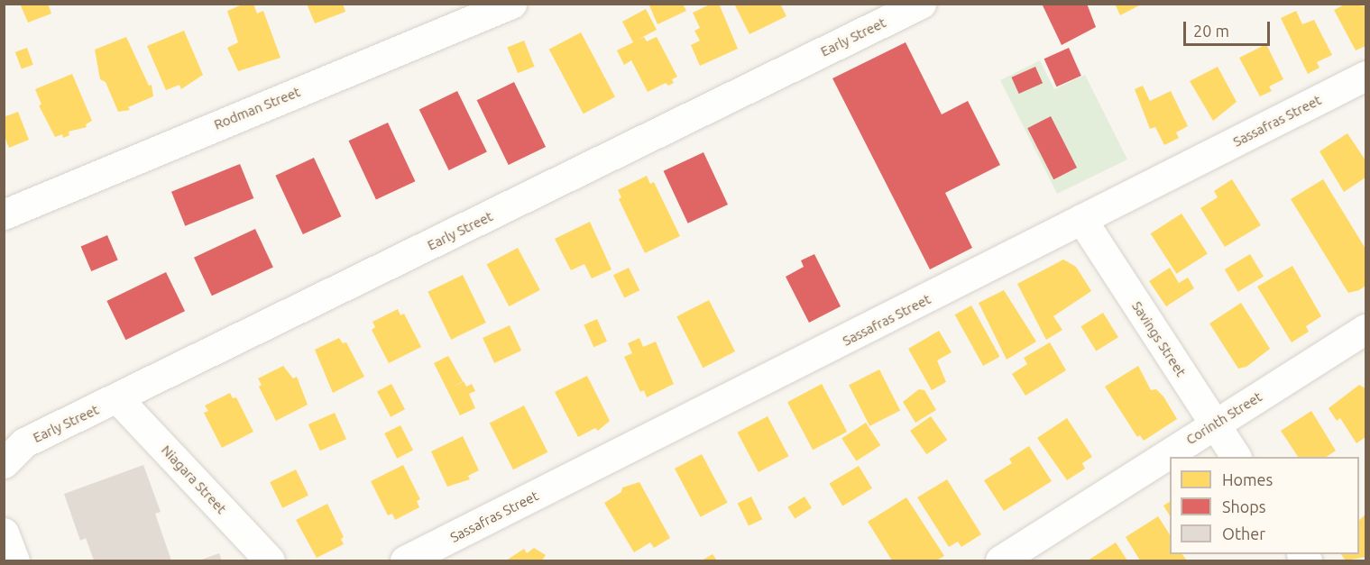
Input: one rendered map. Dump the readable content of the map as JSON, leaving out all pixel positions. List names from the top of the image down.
{
  "streets": {
    "street": [
      "Early Street",
      "Rodman Street",
      "Sassafras Street",
      "Savings Street",
      "Corinth Street",
      "Niagara Street"
    ]
  },
  "crossings": [
    ["Early Street", "Niagara Street"],
    ["Sassafras Street", "Savings Street"],
    ["Savings Street", "Corinth Street"]
  ],
  "legend": ["Homes", "Shops", "Other"],
  "scale_bar": "20 m"
}
